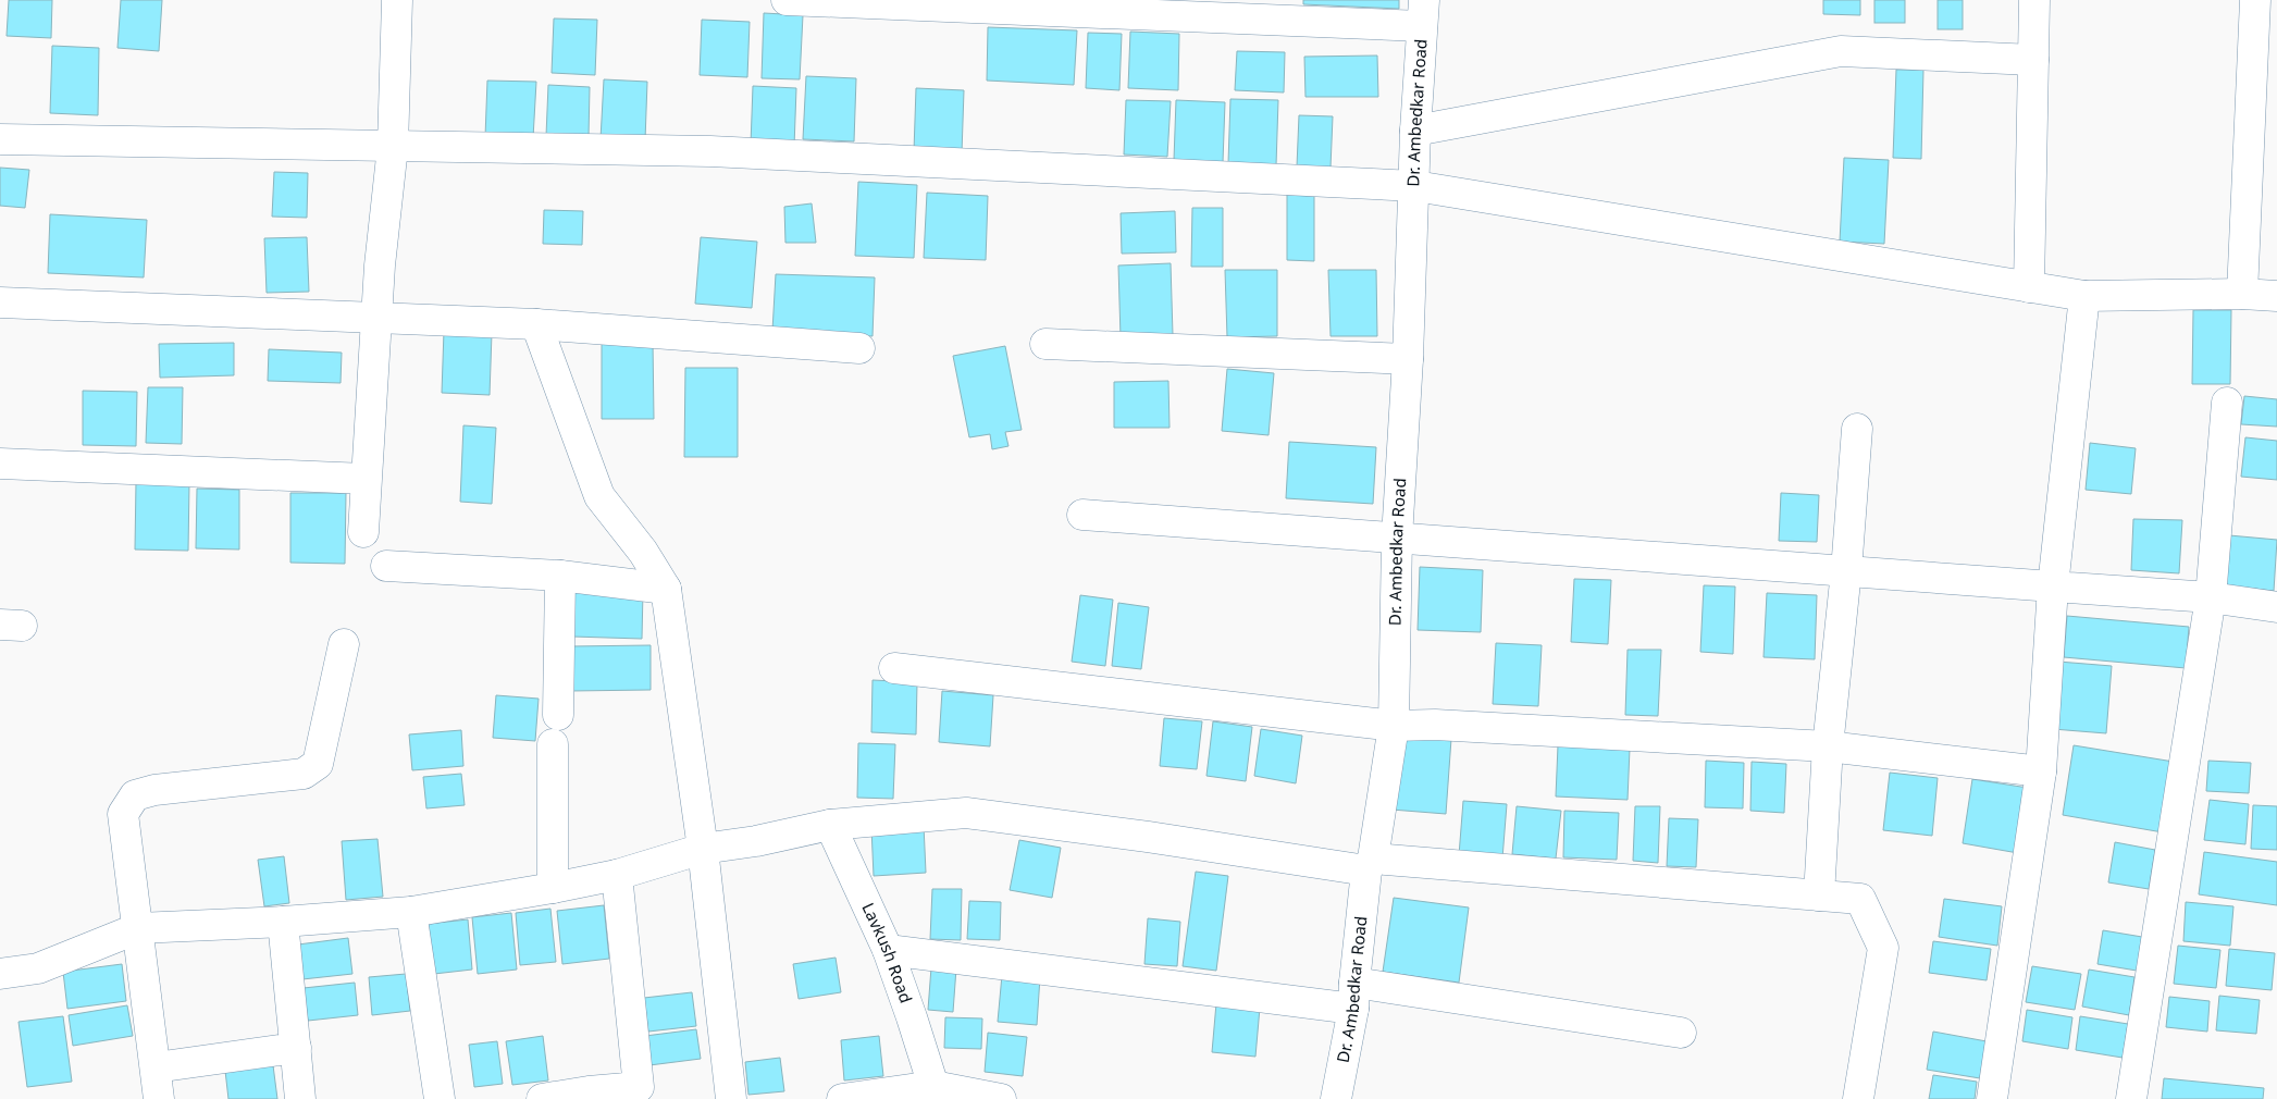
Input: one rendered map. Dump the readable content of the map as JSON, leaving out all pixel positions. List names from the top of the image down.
{
  "streets": {
    "street": ["Dr. Ambedkar Road", "Lavkush Road"]
  }
}
